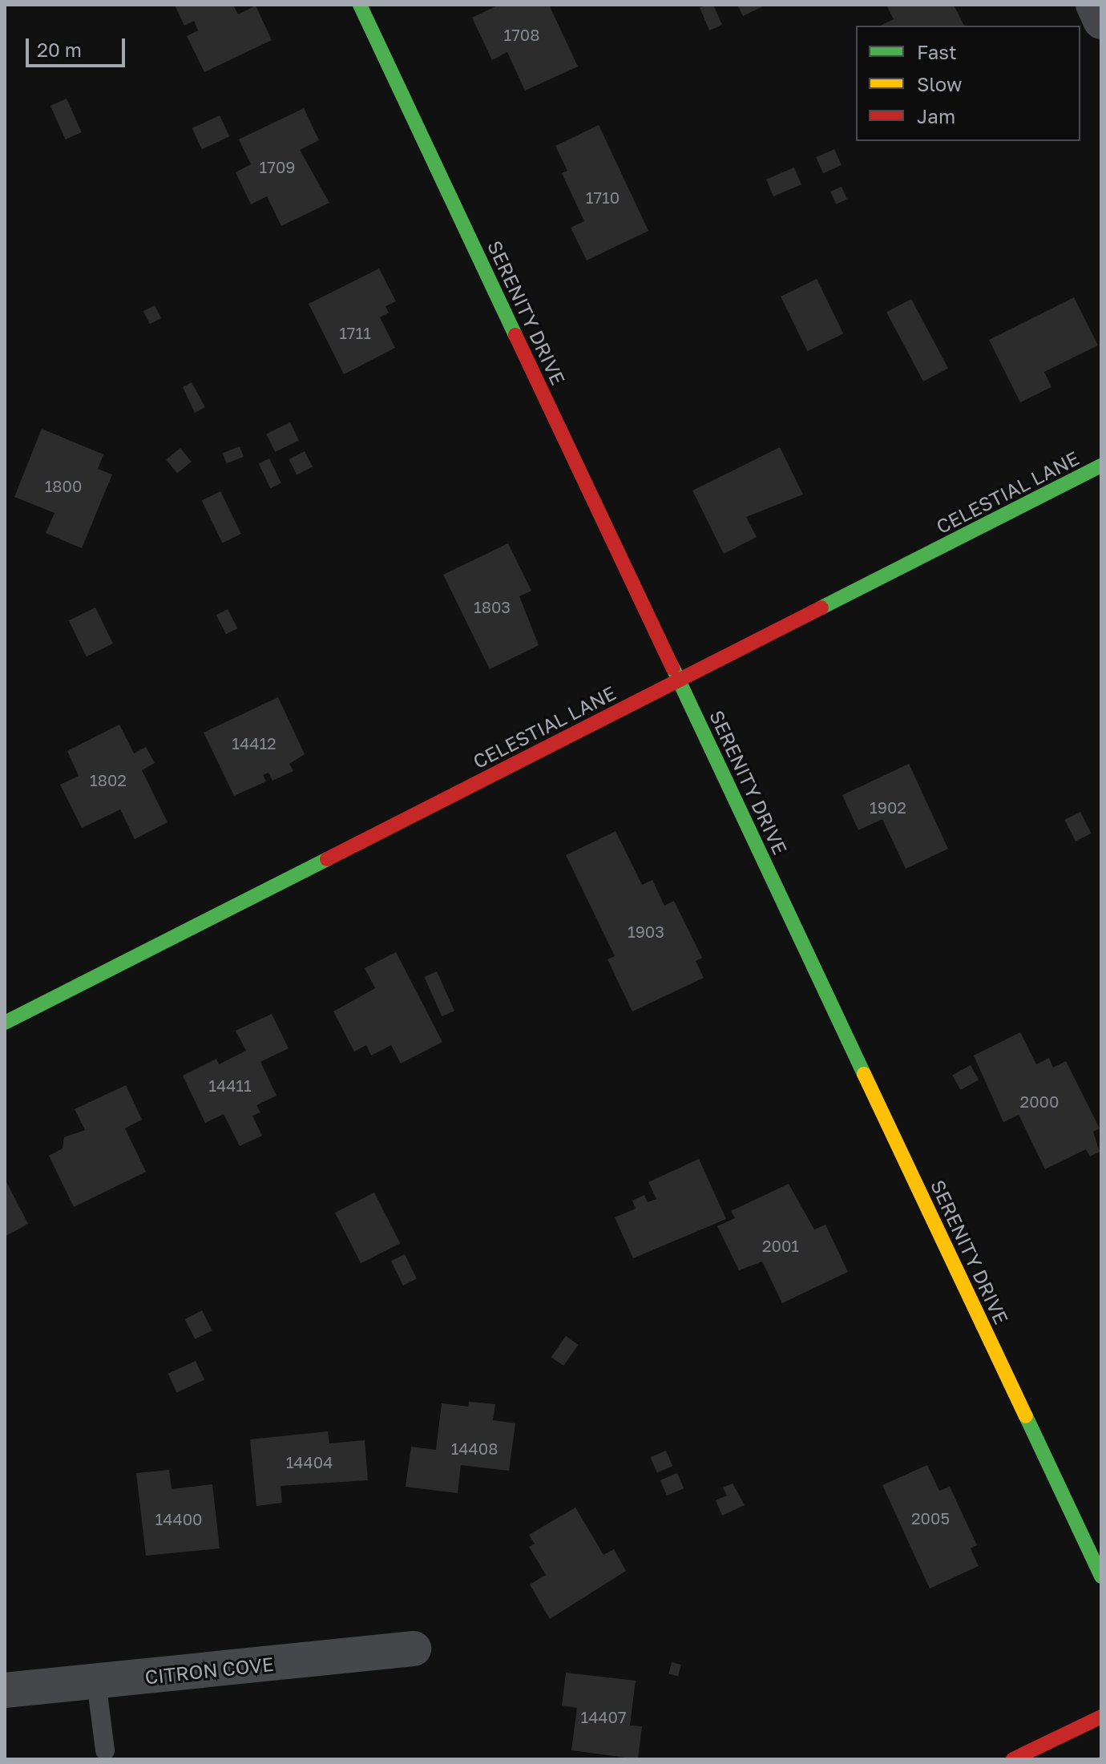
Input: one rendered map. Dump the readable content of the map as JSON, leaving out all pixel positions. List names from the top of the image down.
{
  "streets": {
    "street": ["SERENITY DRIVE", "CELESTIAL LANE", "CITRON COVE"]
  },
  "crossings": [
    ["SERENITY DRIVE", "CELESTIAL LANE"]
  ],
  "house_numbers": [
    "1708",
    "1709",
    "1710",
    "1711",
    "1800",
    "1803",
    "14412",
    "1802",
    "1902",
    "1903",
    "14411",
    "2000",
    "2001",
    "14408",
    "14404",
    "2005",
    "14400",
    "14407"
  ],
  "legend": ["Fast", "Slow", "Jam"],
  "scale_bar": "20 m"
}
